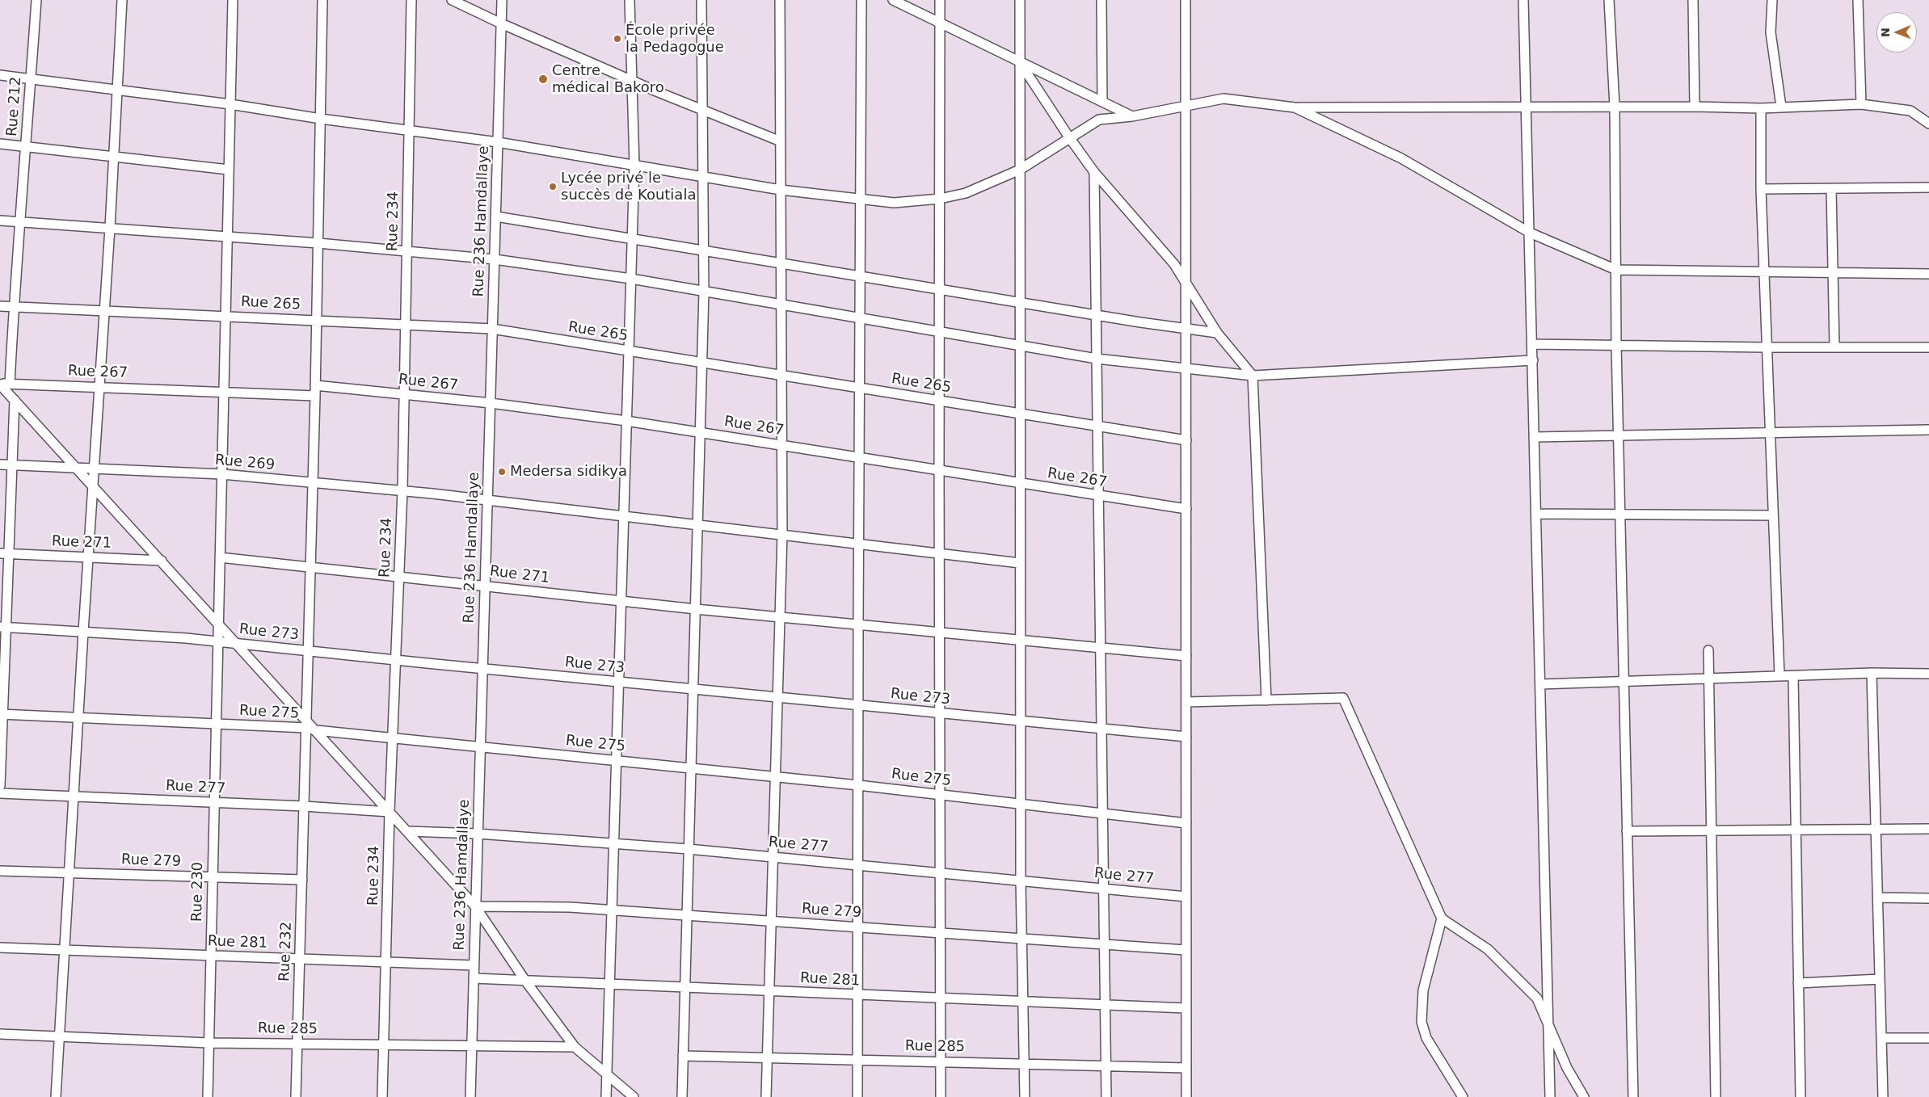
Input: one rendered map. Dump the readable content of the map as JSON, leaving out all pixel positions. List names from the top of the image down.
{
  "streets": {
    "street": [
      "Rue 212",
      "Rue 234",
      "Rue 236 Hamdallaye",
      "Rue 265",
      "Rue 267",
      "Rue 269",
      "Rue 271",
      "Rue 273",
      "Rue 275",
      "Rue 277",
      "Rue 279",
      "Rue 230",
      "Rue 281",
      "Rue 232",
      "Rue 285"
    ]
  },
  "crossings": [
    ["Rue 212", "Rue 265"],
    ["Rue 212", "Rue 267"],
    ["Rue 234", "Rue 265"],
    ["Rue 234", "Rue 267"],
    ["Rue 234", "Rue 269"],
    ["Rue 234", "Rue 271"],
    ["Rue 234", "Rue 273"],
    ["Rue 234", "Rue 275"],
    ["Rue 234", "Rue 277"],
    ["Rue 234", "Rue 281"],
    ["Rue 234", "Rue 285"],
    ["Rue 236 Hamdallaye", "Rue 265"],
    ["Rue 236 Hamdallaye", "Rue 267"],
    ["Rue 236 Hamdallaye", "Rue 269"],
    ["Rue 236 Hamdallaye", "Rue 271"],
    ["Rue 236 Hamdallaye", "Rue 273"],
    ["Rue 236 Hamdallaye", "Rue 275"],
    ["Rue 236 Hamdallaye", "Rue 277"],
    ["Rue 236 Hamdallaye", "Rue 279"],
    ["Rue 236 Hamdallaye", "Rue 281"],
    ["Rue 236 Hamdallaye", "Rue 285"],
    ["Rue 265", "Rue 230"],
    ["Rue 265", "Rue 232"],
    ["Rue 267", "Rue 230"],
    ["Rue 267", "Rue 232"],
    ["Rue 269", "Rue 230"],
    ["Rue 269", "Rue 232"],
    ["Rue 271", "Rue 230"],
    ["Rue 271", "Rue 232"],
    ["Rue 273", "Rue 230"],
    ["Rue 273", "Rue 232"],
    ["Rue 275", "Rue 230"],
    ["Rue 275", "Rue 232"],
    ["Rue 277", "Rue 230"],
    ["Rue 277", "Rue 232"],
    ["Rue 279", "Rue 230"],
    ["Rue 279", "Rue 232"],
    ["Rue 230", "Rue 281"],
    ["Rue 230", "Rue 285"],
    ["Rue 281", "Rue 232"],
    ["Rue 232", "Rue 285"]
  ],
  "places": [
    "École privée la Pedagogue",
    "Centre médical Bakoro",
    "Lycée privé le succès de Koutiala",
    "Medersa sidikya"
  ],
  "north": "left"
}
